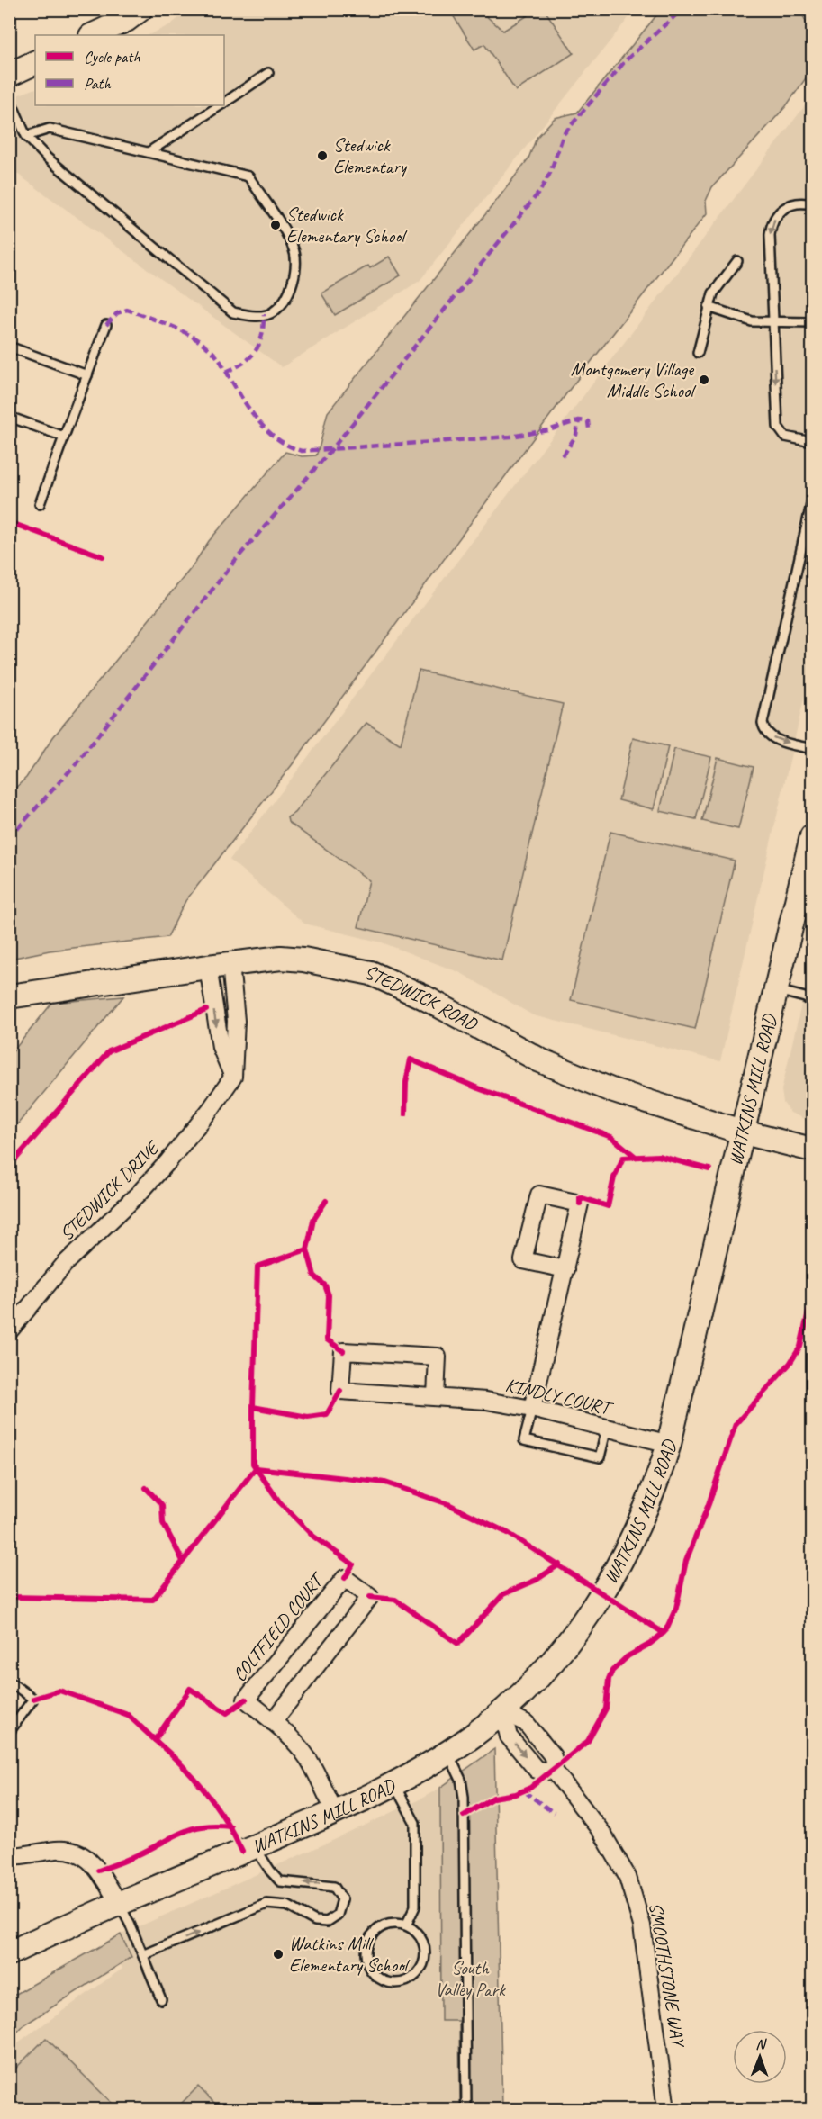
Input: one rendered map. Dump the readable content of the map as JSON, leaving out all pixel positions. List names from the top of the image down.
{
  "streets": {
    "street": [
      "STEDWICK ROAD",
      "WATKINS MILL ROAD",
      "STEDWICK DRIVE",
      "KINDLY COURT",
      "COLTFIELD COURT",
      "SMOOTHSTONE WAY"
    ]
  },
  "crossings": [
    ["STEDWICK ROAD", "WATKINS MILL ROAD"],
    ["WATKINS MILL ROAD", "KINDLY COURT"],
    ["WATKINS MILL ROAD", "COLTFIELD COURT"],
    ["WATKINS MILL ROAD", "SMOOTHSTONE WAY"]
  ],
  "parks": ["South Valley Park"],
  "places": [
    "Stedwick Elementary",
    "Stedwick Elementary School",
    "Montgomery Village Middle School",
    "Watkins Mill Elementary School"
  ],
  "legend": ["Cycle path", "Path"],
  "north": "top"
}
